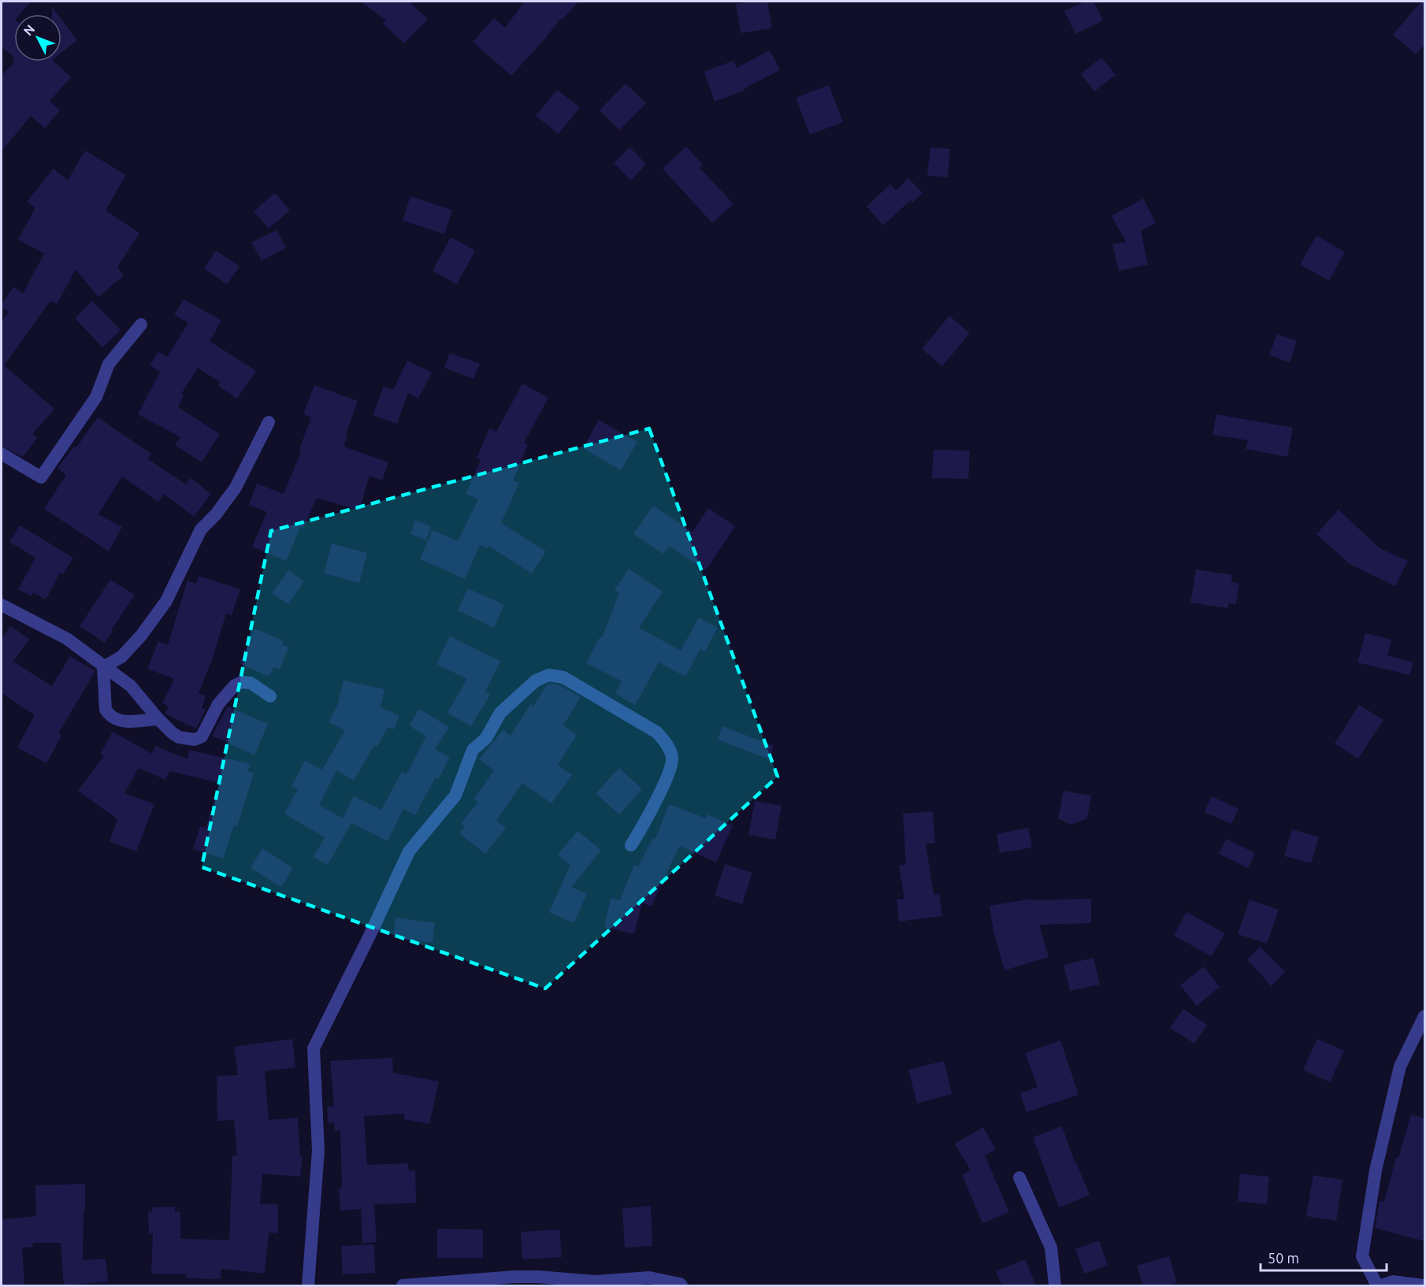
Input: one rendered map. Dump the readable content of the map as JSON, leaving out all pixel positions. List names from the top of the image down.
{
  "scale_bar": "50 m",
  "north": "top left"
}
